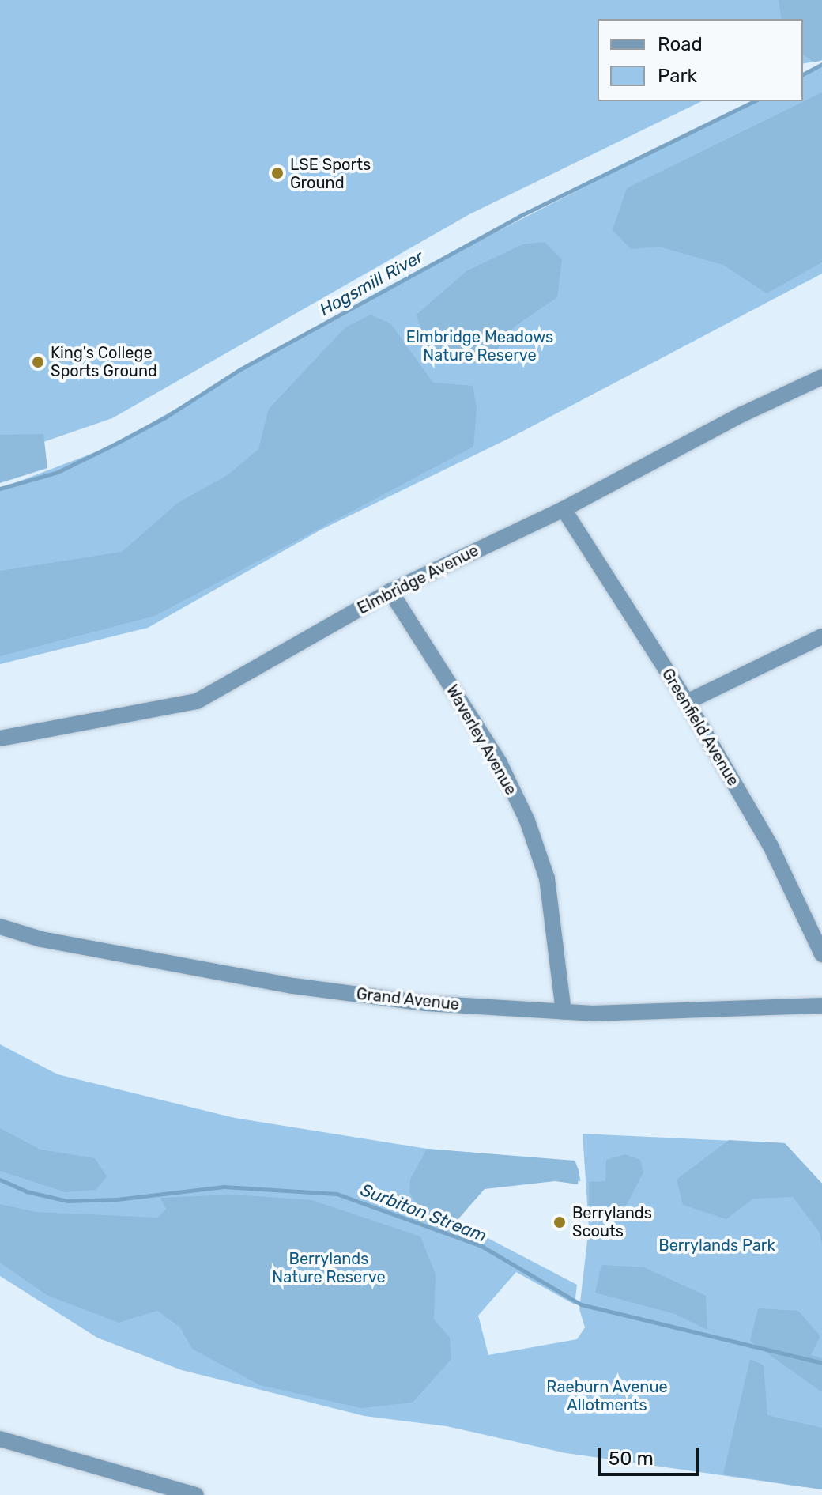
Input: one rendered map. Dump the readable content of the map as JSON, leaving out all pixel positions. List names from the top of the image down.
{
  "streets": {
    "street": [
      "Elmbridge Avenue",
      "Greenfield Avenue",
      "Waverley Avenue",
      "Grand Avenue"
    ]
  },
  "crossings": [
    ["Elmbridge Avenue", "Greenfield Avenue"],
    ["Elmbridge Avenue", "Waverley Avenue"],
    ["Waverley Avenue", "Grand Avenue"]
  ],
  "water": ["Hogsmill River", "Surbiton Stream"],
  "parks": [
    "Elmbridge Meadows Nature Reserve",
    "Berrylands Park",
    "Berrylands Nature Reserve",
    "Raeburn Avenue Allotments"
  ],
  "places": ["LSE Sports Ground", "King's College Sports Ground", "Berrylands Scouts"],
  "legend": ["Road", "Park"],
  "scale_bar": "50 m"
}
